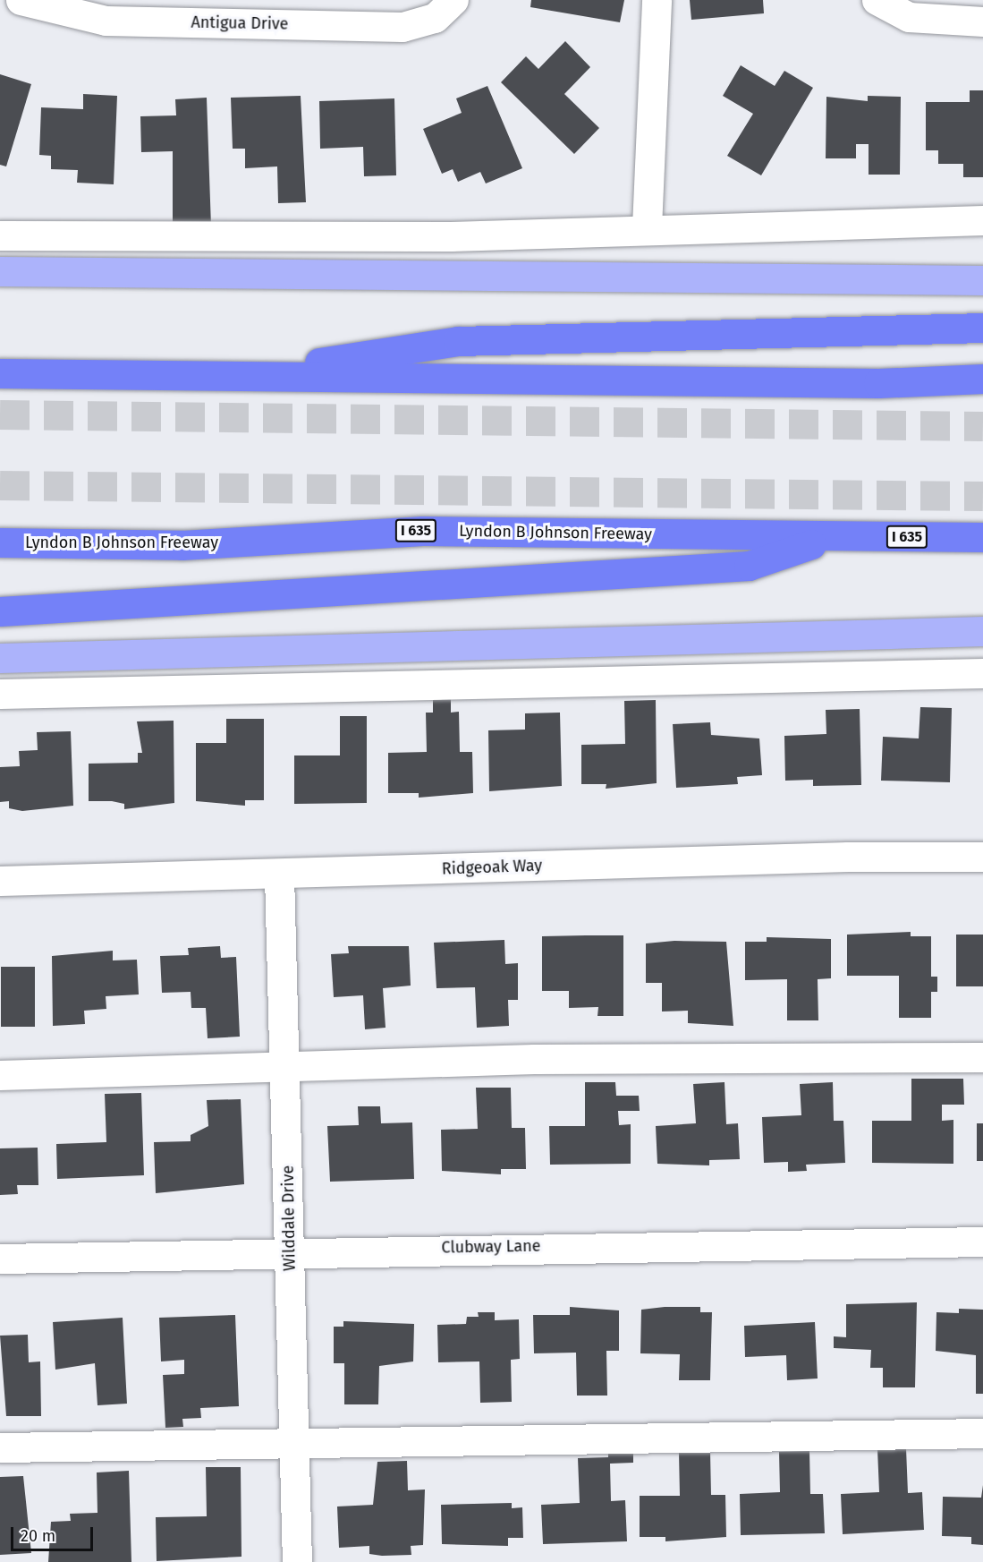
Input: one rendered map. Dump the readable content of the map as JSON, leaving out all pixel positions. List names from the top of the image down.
{
  "streets": {
    "highway": ["I 635", "Lyndon B Johnson Freeway"],
    "street": [
      "Antigua Drive",
      "Ridgeoak Way",
      "Wilddale Drive",
      "Clubway Lane"
    ]
  },
  "crossings": [
    ["Ridgeoak Way", "Wilddale Drive"],
    ["Wilddale Drive", "Clubway Lane"]
  ],
  "scale_bar": "20 m"
}
